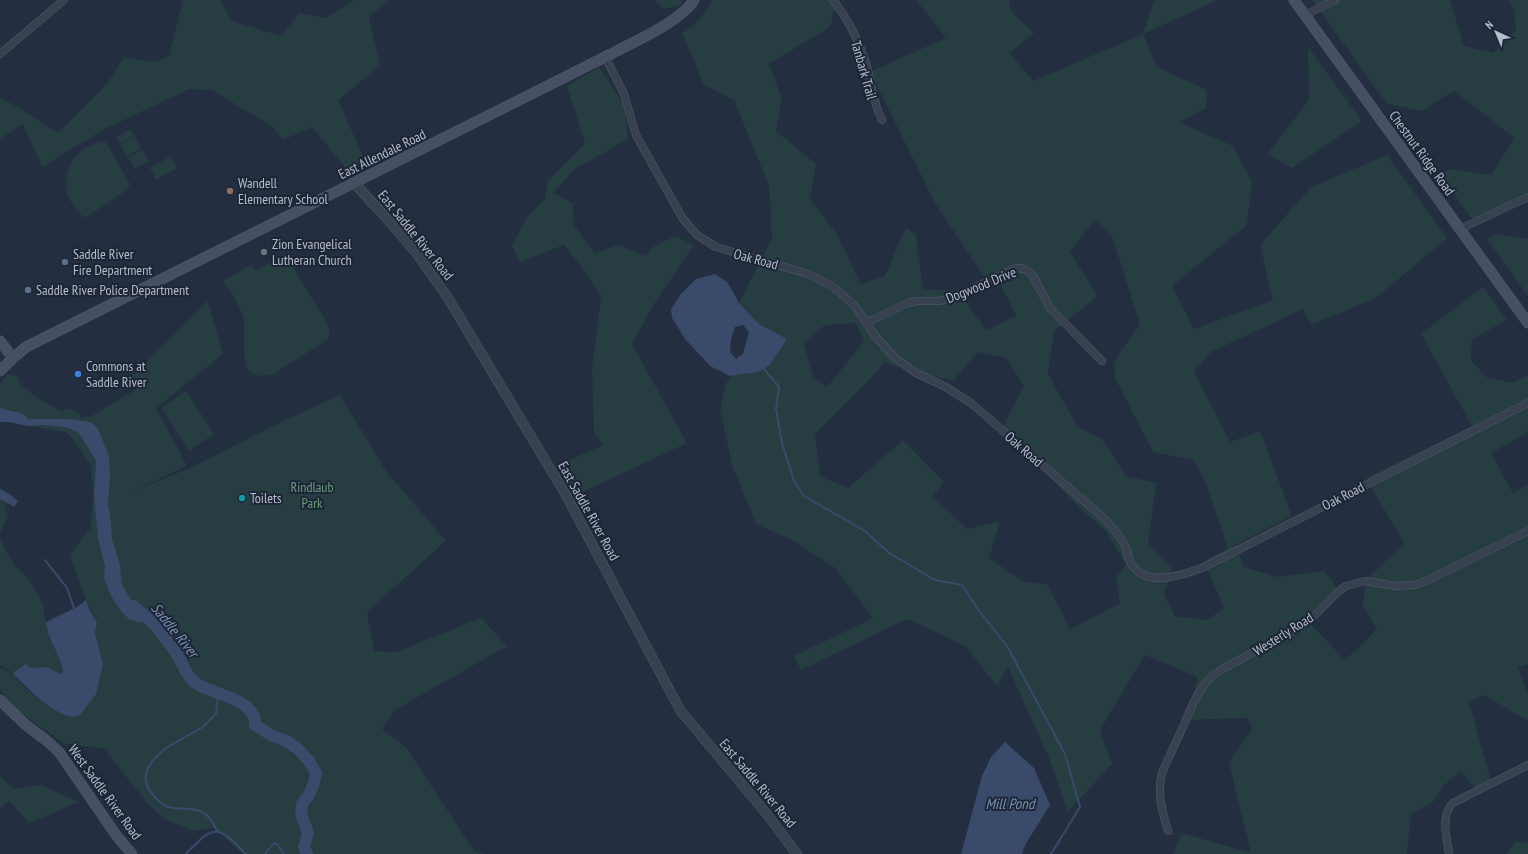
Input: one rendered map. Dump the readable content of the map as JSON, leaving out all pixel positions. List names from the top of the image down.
{
  "streets": {
    "main road": ["Chestnut Ridge Road", "East Allendale Road", "West Saddle River Road"],
    "street": [
      "Tanbark Trail",
      "East Saddle River Road",
      "Oak Road",
      "Dogwood Drive",
      "Westerly Road"
    ]
  },
  "crossings": [
    ["East Allendale Road", "East Saddle River Road"],
    ["East Allendale Road", "Oak Road"],
    ["Oak Road", "Dogwood Drive"]
  ],
  "water": ["Saddle River", "Mill Pond"],
  "parks": ["Rindlaub Park"],
  "places": [
    "Wandell Elementary School",
    "Zion Evangelical Lutheran Church",
    "Saddle River Fire Department",
    "Saddle River Police Department",
    "Commons at Saddle River",
    "Toilets"
  ],
  "north": "top left"
}
